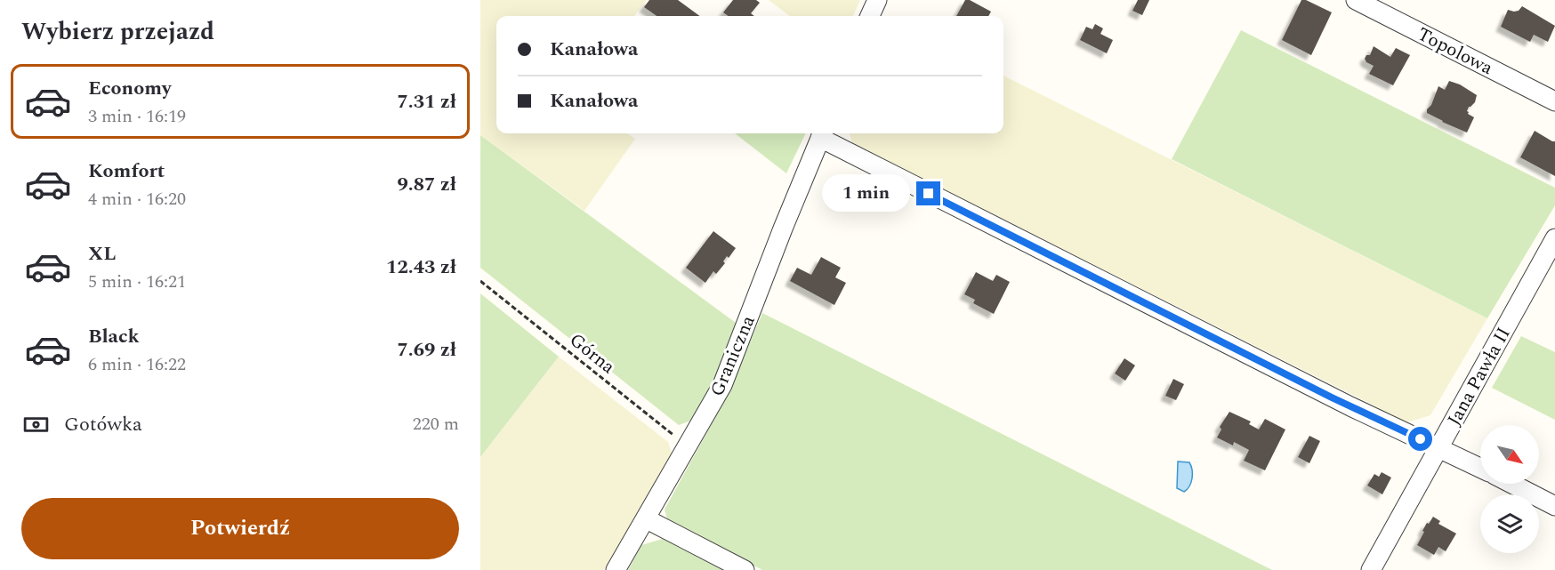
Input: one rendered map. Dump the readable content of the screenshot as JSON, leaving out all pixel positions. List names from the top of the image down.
{
  "streets": {
    "street": ["Topolowa", "Graniczna", "Jana Pawła II"],
    "path": ["Górna"]
  },
  "crossings": [
    ["Górna", "Graniczna"]
  ],
  "north": "bottom right",
  "page": {
    "heading": "Wybierz przejazd",
    "banner": ["Kanałowa", "Kanałowa"],
    "list": [
      {
        "name": "Economy",
        "note": "3 min · 16:19",
        "value": "7.31 zł"
      },
      {
        "name": "Komfort",
        "note": "4 min · 16:20",
        "value": "9.87 zł"
      },
      {
        "name": "XL",
        "note": "5 min · 16:21",
        "value": "12.43 zł"
      },
      {
        "name": "Black",
        "note": "6 min · 16:22",
        "value": "7.69 zł"
      }
    ],
    "bubble": "1 min",
    "pay": ["Gotówka", "220 m"],
    "buttons": "Potwierdź"
  }
}
